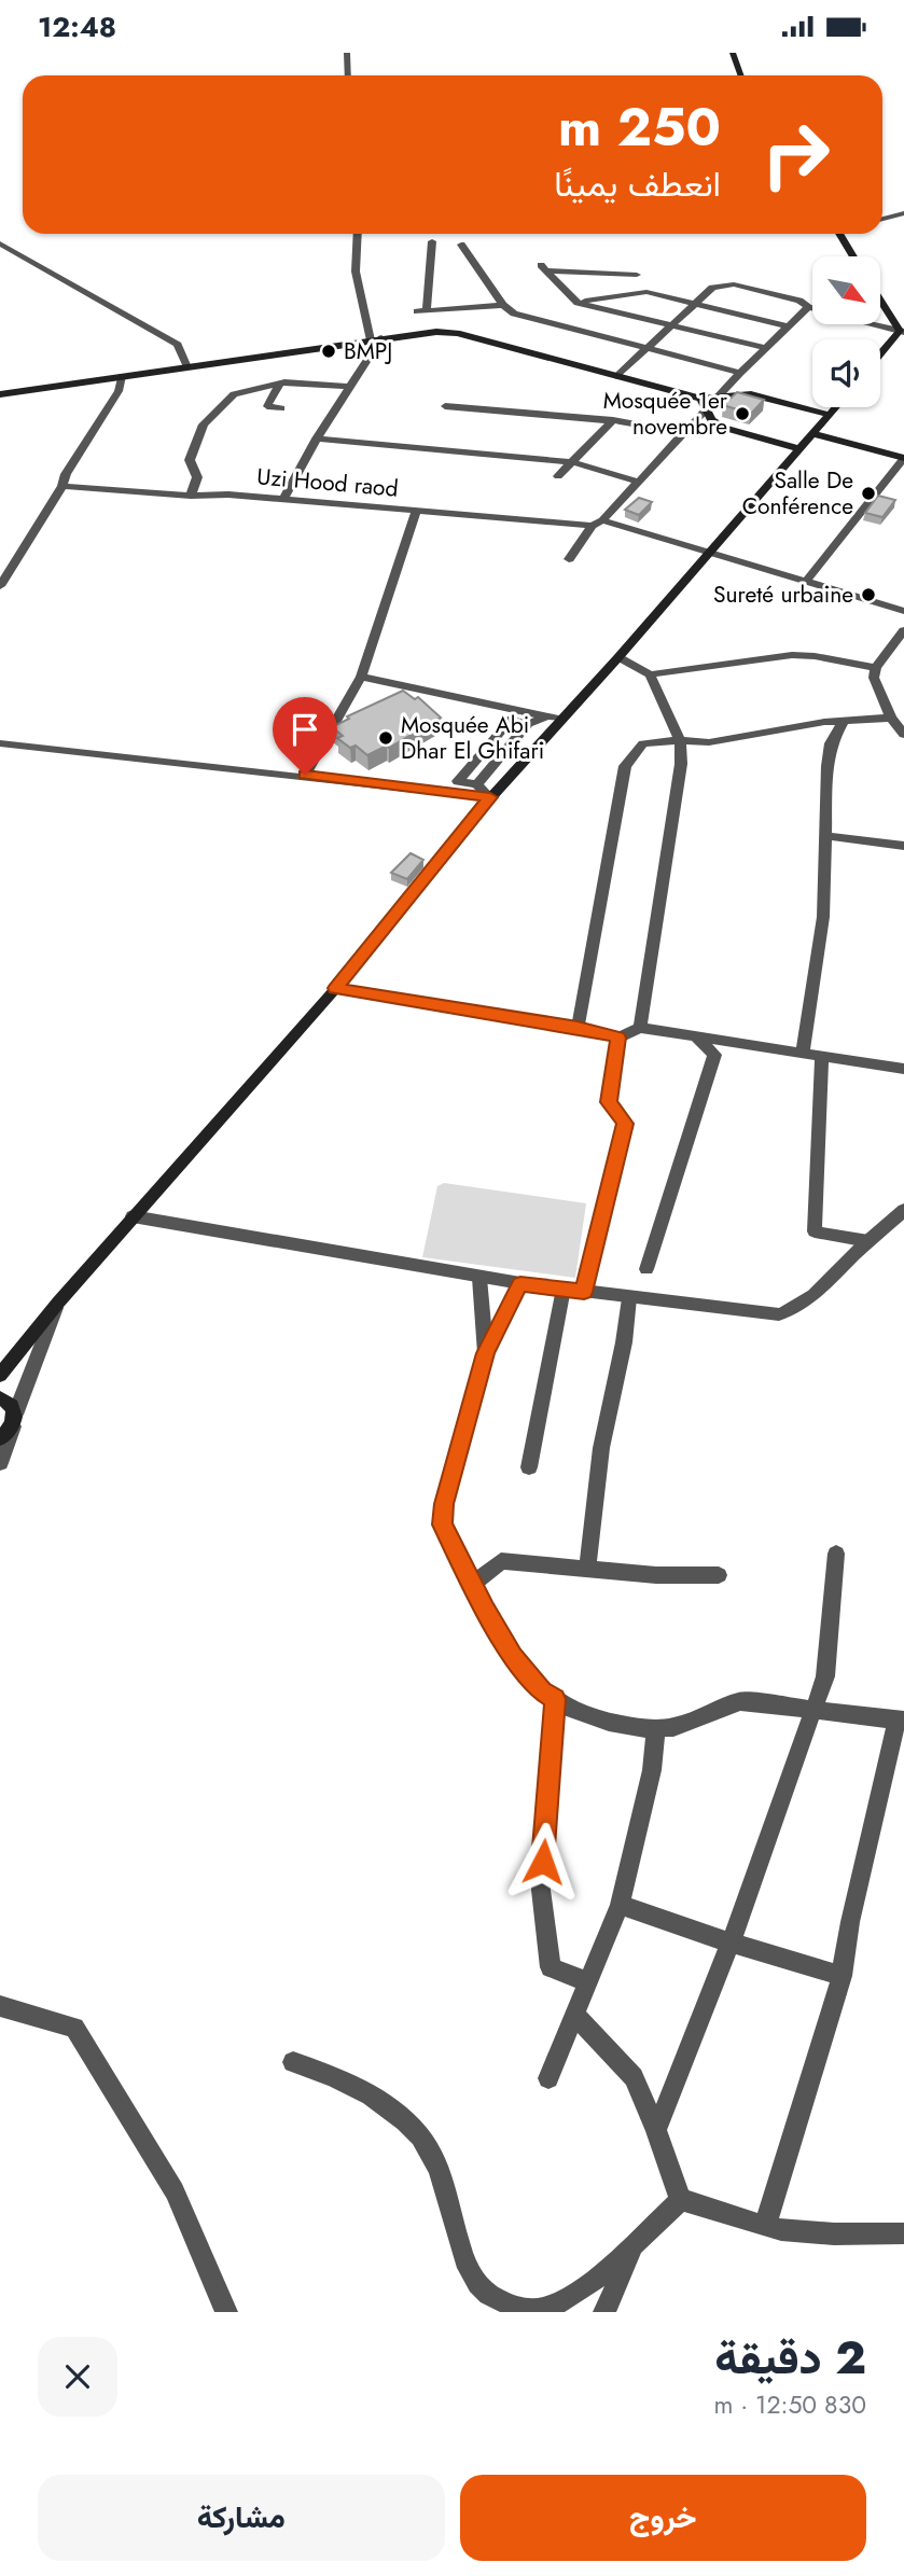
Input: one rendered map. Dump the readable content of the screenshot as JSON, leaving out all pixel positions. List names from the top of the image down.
{
  "streets": {
    "street": ["Uzi Hood raod"]
  },
  "places": [
    "BMPJ",
    "Mosquée 1er novembre",
    "Salle De Conférence",
    "Sureté urbaine",
    "Mosquée Abi Dhar El Ghifari"
  ],
  "north": "bottom right",
  "page": {
    "status": "12:48",
    "turn": ["250 m", "انعطف يمينًا"],
    "heading": ["2 دقيقة", "830 m · 12:50"],
    "buttons": ["خروج", "مشاركة"]
  }
}
